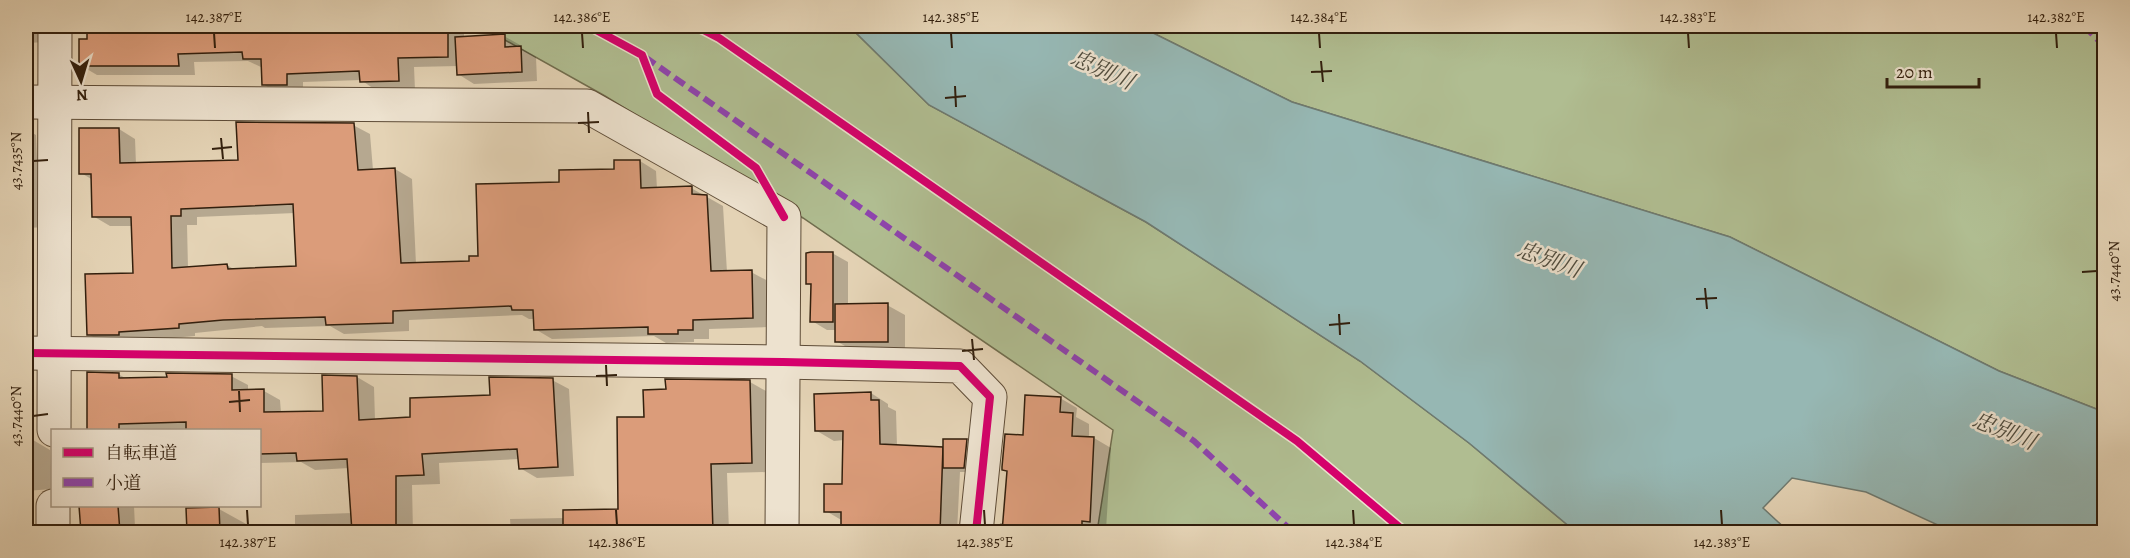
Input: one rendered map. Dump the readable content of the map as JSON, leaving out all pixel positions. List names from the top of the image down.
{
  "water": ["忠別川"],
  "legend": ["自転車道", "小道"],
  "scale_bar": "20 m",
  "north": "bottom",
  "coordinates": [
    "142.387°E",
    "142.386°E",
    "142.385°E",
    "142.384°E",
    "142.383°E",
    "142.382°E",
    "43.7435°N",
    "43.7440°N"
  ]
}
